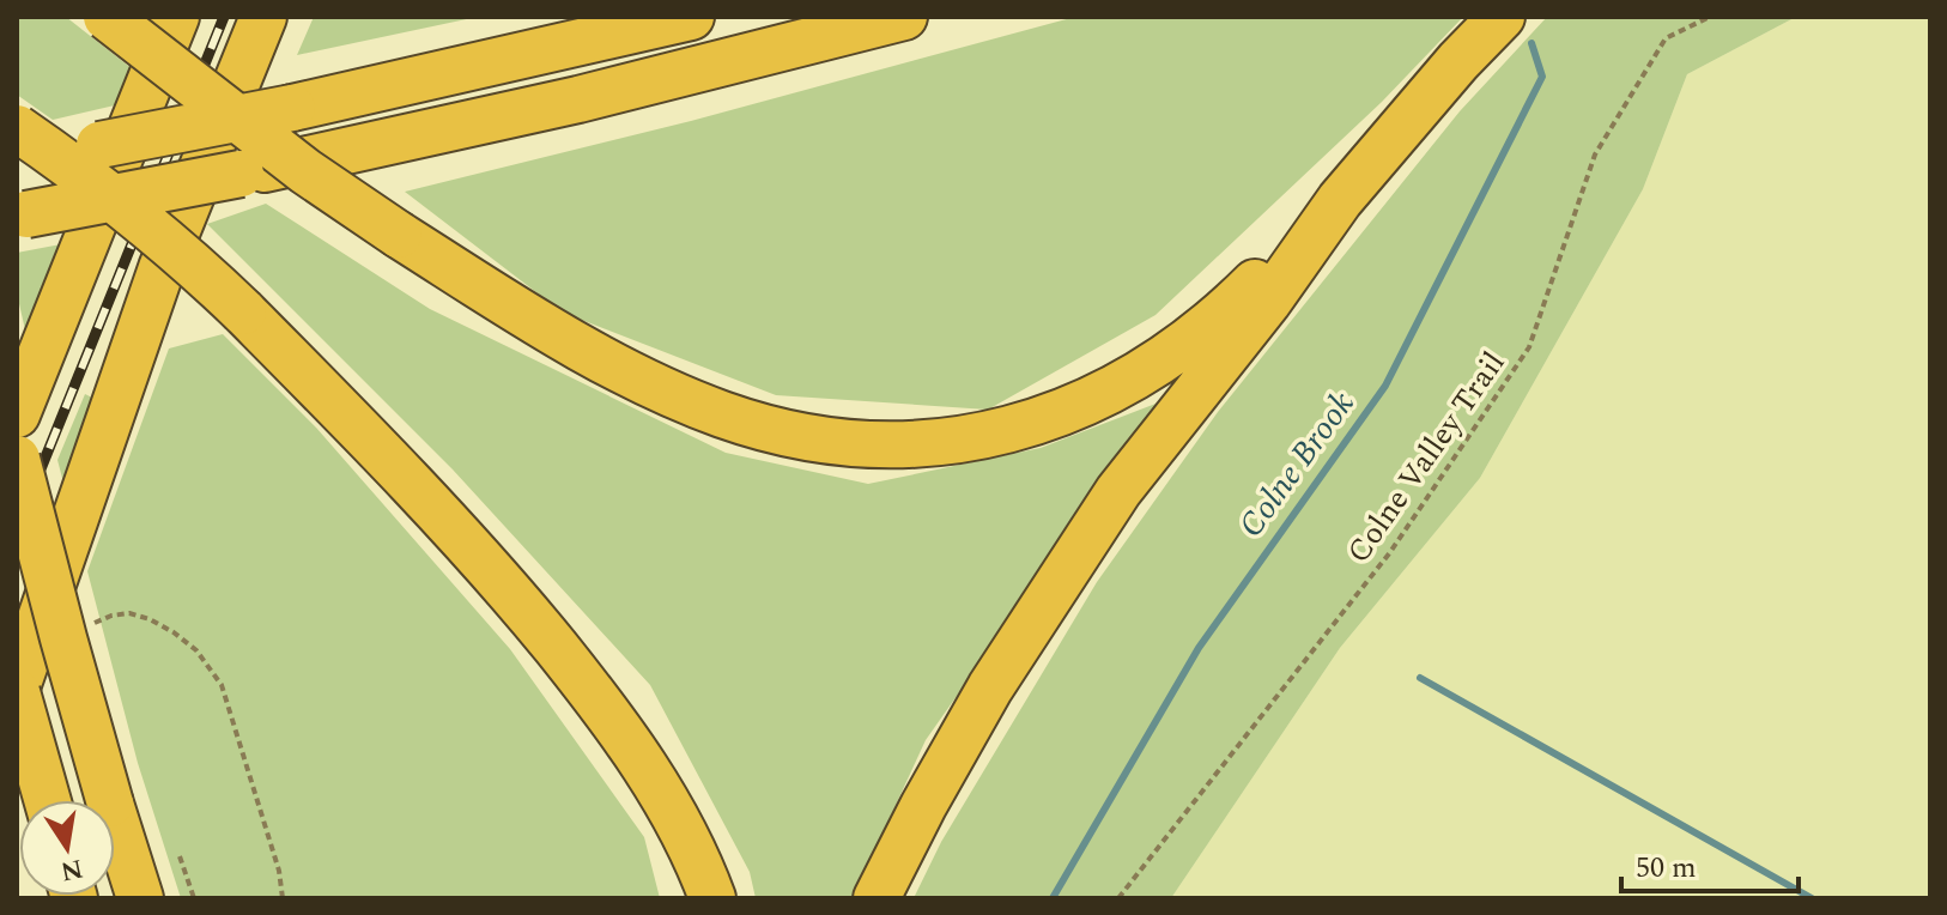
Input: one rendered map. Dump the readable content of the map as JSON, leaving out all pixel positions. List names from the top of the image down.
{
  "streets": {
    "path": ["Colne Valley Trail"]
  },
  "water": ["Colne Brook"],
  "scale_bar": "50 m",
  "north": "bottom"
}
